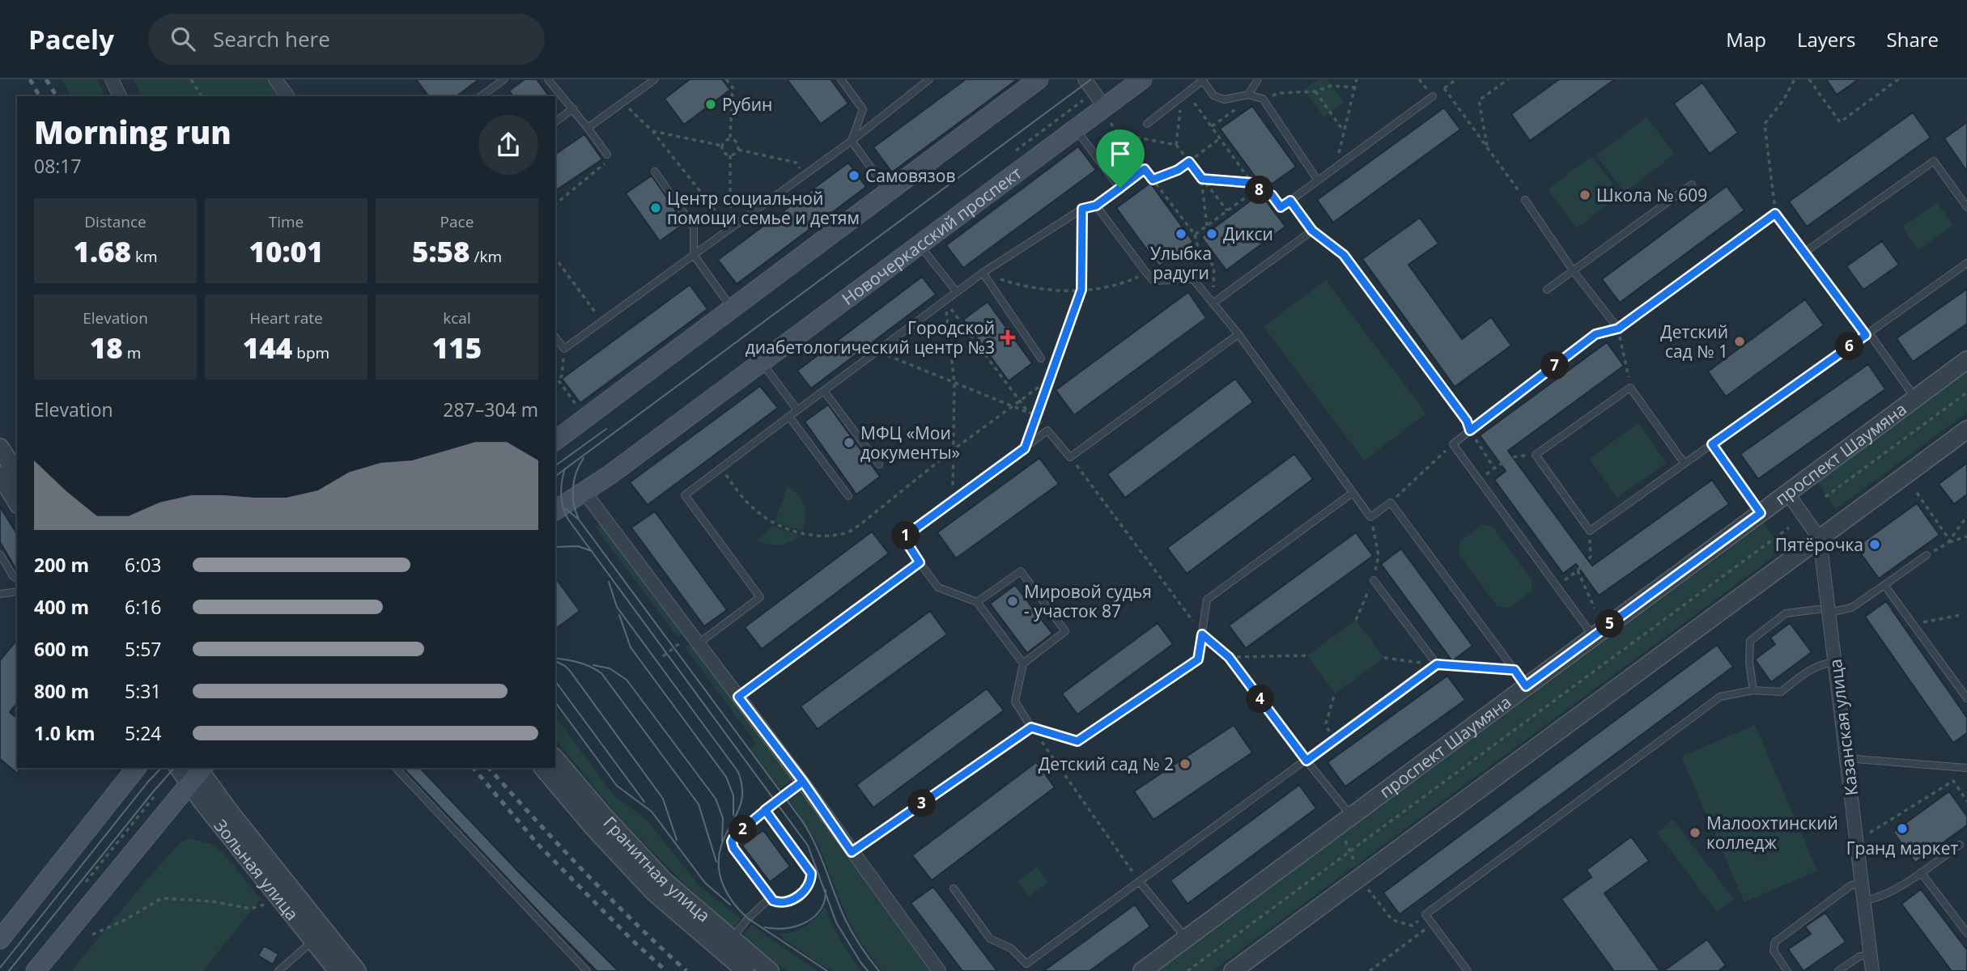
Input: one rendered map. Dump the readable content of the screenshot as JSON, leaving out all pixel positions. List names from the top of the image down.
{
  "streets": {
    "main road": ["Новочеркасский проспект"],
    "street": [
      "проспект Шаумяна",
      "Казанская улица",
      "Гранитная улица",
      "Зольная улица"
    ]
  },
  "crossings": [
    ["проспект Шаумяна", "Казанская улица"]
  ],
  "places": {
    "other": [
      "Рубин",
      "Самовязов",
      "Школа № 609",
      "Центр социальной помощи семье и детям",
      "Улыбка радуги",
      "Дикси",
      "Детский сад № 1",
      "МФЦ «Мои документы»",
      "Пятёрочка",
      "Мировой судья - участок 87",
      "Детский сад № 2",
      "Гранд маркет",
      "Малоохтинский колледж"
    ],
    "health": ["Городской диабетологический центр №3"]
  },
  "page": {
    "header": "Pacely",
    "search": "Search here",
    "nav": ["Map", "Layers", "Share"],
    "heading": ["Morning run", "08:17"],
    "pins": [
      "8",
      "6",
      "7",
      "1",
      "5",
      "4",
      "3",
      "2"
    ],
    "stats": [
      ["Distance", "1.68 km"],
      ["Time", "10:01"],
      ["Pace", "5:58 /km"],
      ["Elevation", "18 m"],
      ["Heart rate", "144 bpm"],
      ["kcal", "115"]
    ],
    "chart": ["Elevation", "287–304 m"],
    "list": [
      {
        "name": "200 m",
        "note": "6:03"
      },
      {
        "name": "400 m",
        "note": "6:16"
      },
      {
        "name": "600 m",
        "note": "5:57"
      },
      {
        "name": "800 m",
        "note": "5:31"
      },
      {
        "name": "1.0 km",
        "note": "5:24"
      }
    ]
  }
}
